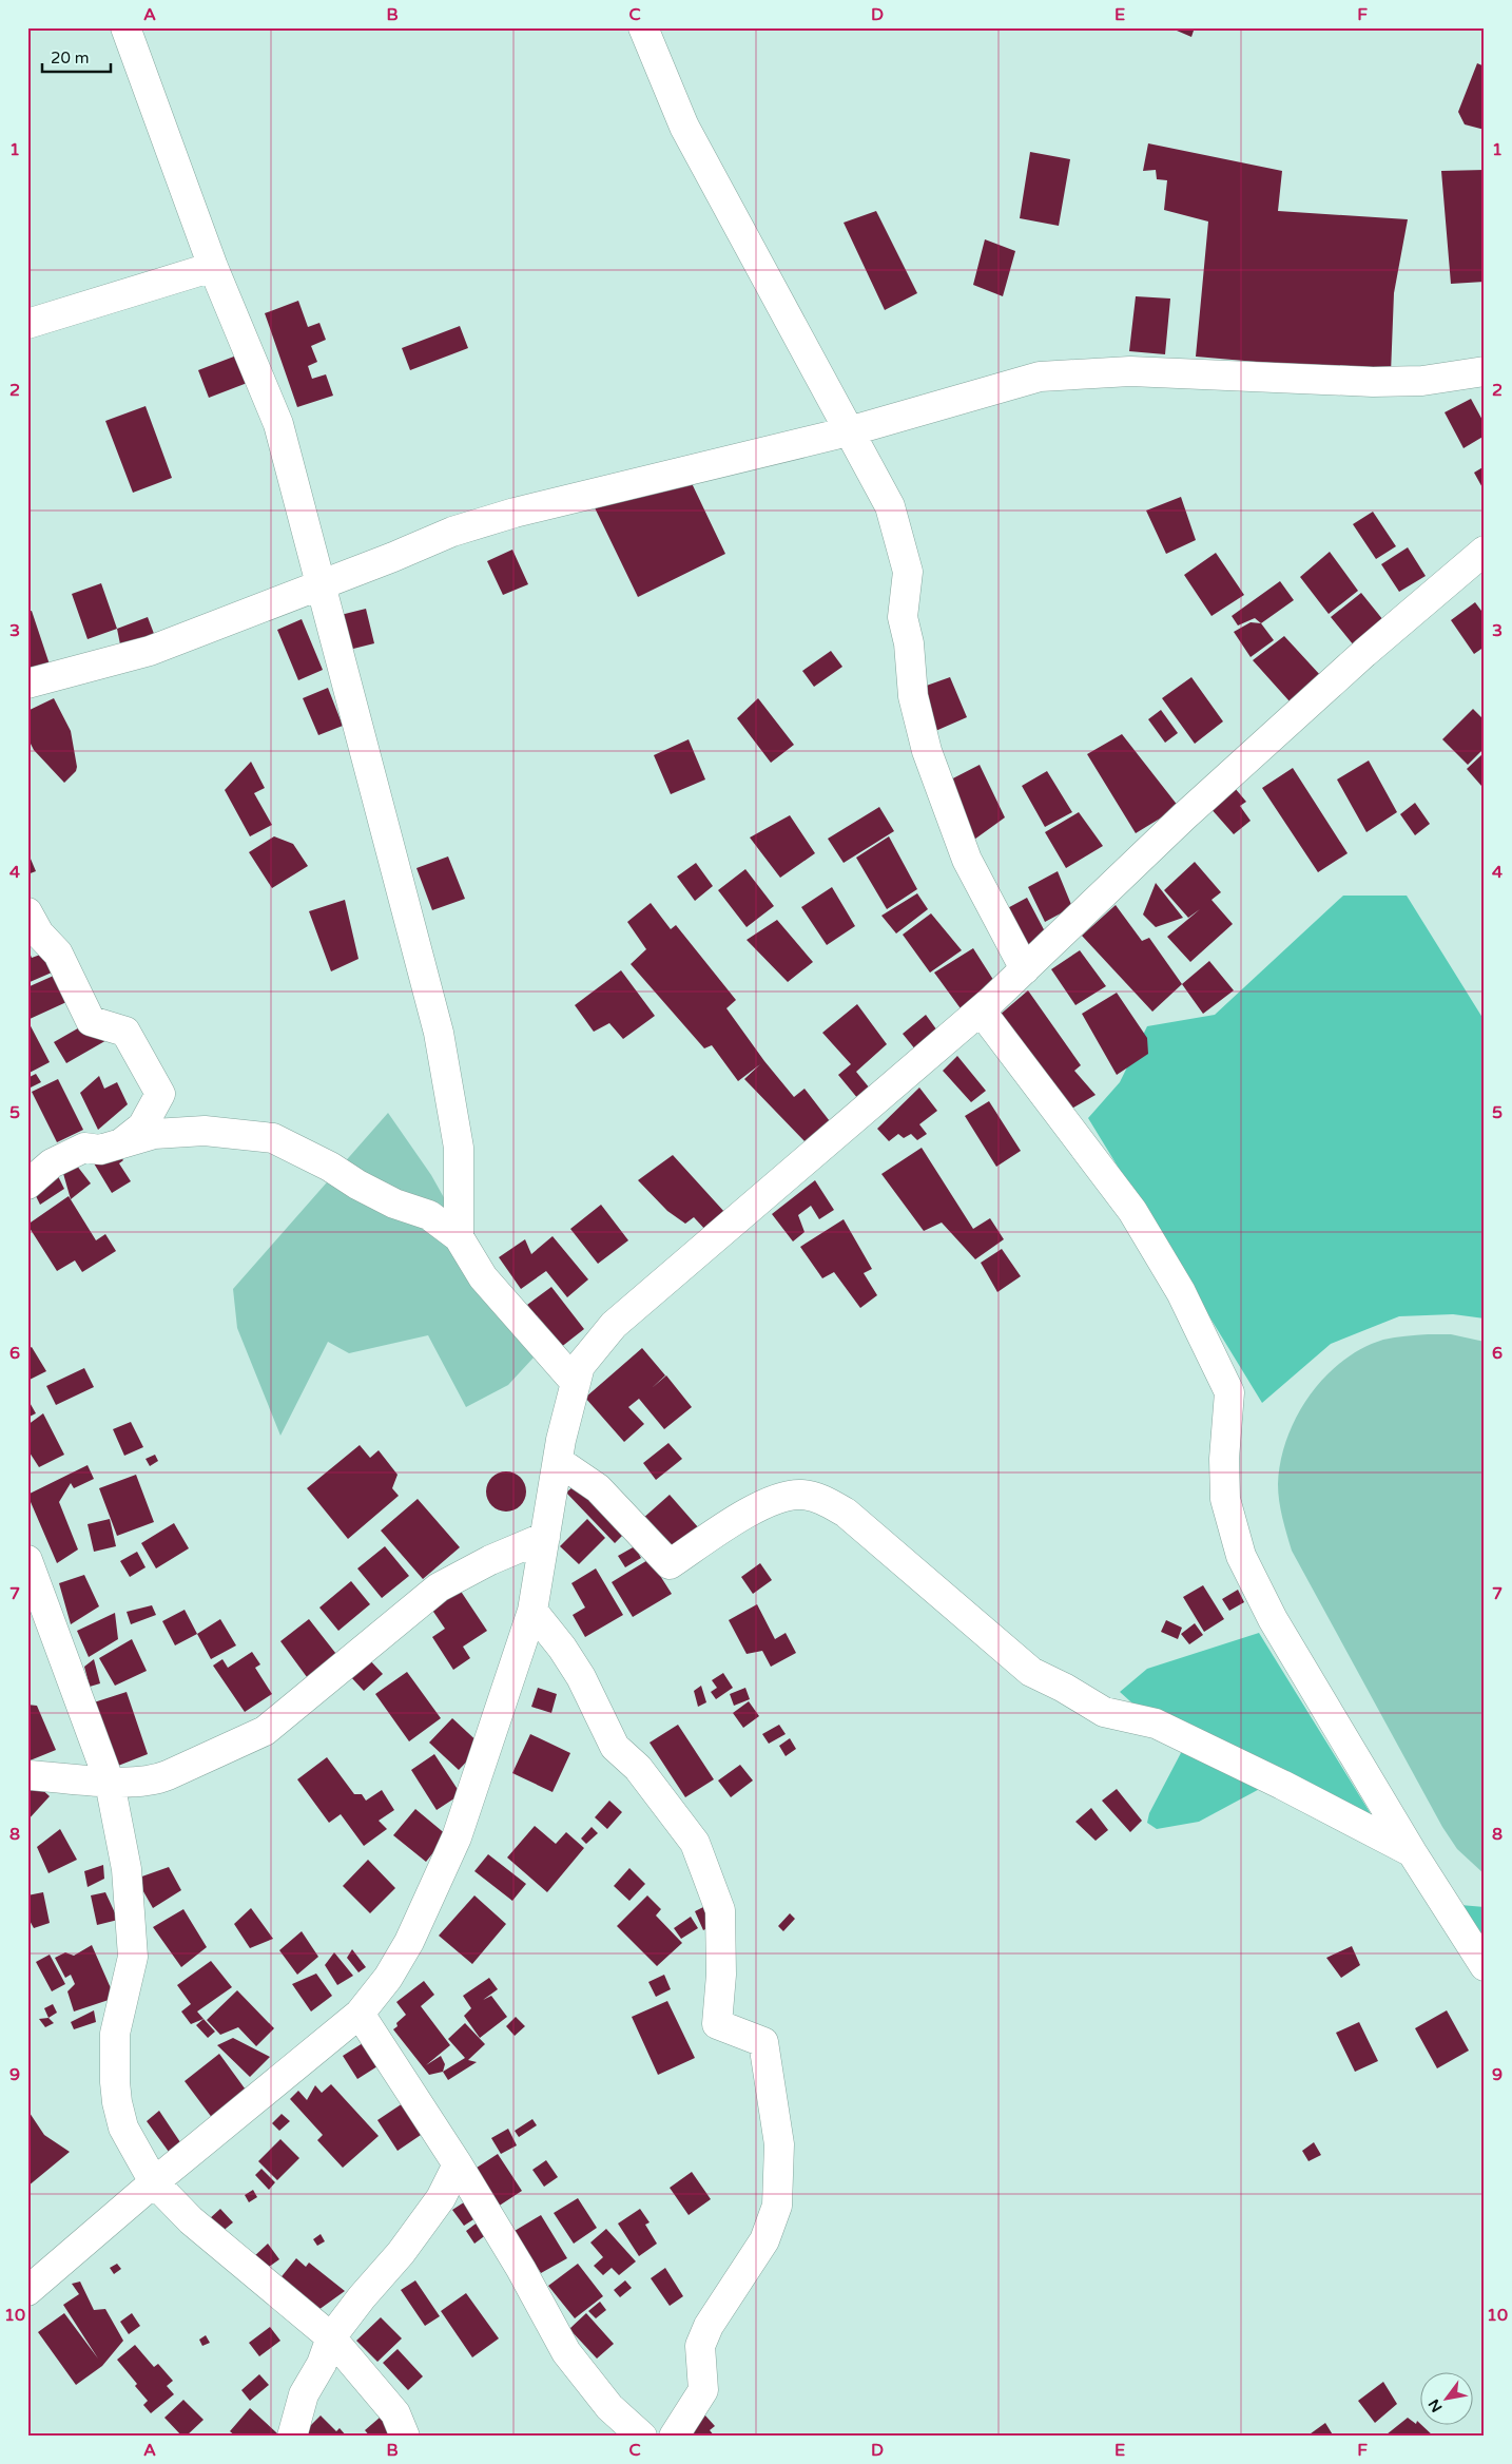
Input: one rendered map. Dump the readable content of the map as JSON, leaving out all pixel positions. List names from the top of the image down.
{
  "scale_bar": "20 m",
  "north": "bottom left",
  "grid": {
    "columns": [
      "A",
      "B",
      "C",
      "D",
      "E",
      "F"
    ],
    "rows": [
      "1",
      "2",
      "3",
      "4",
      "5",
      "6",
      "7",
      "8",
      "9",
      "10"
    ]
  }
}
